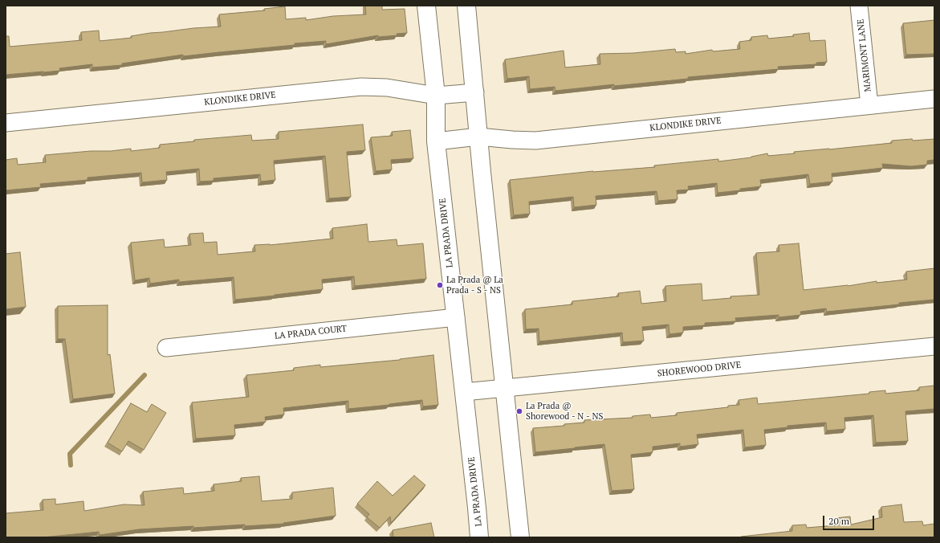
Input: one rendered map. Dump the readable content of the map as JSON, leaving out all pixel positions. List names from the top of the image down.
{
  "streets": {
    "main road": ["LA PRADA DRIVE"],
    "street": [
      "MARIMONT LANE",
      "KLONDIKE DRIVE",
      "LA PRADA COURT",
      "SHOREWOOD DRIVE"
    ]
  },
  "crossings": [
    ["MARIMONT LANE", "KLONDIKE DRIVE"],
    ["KLONDIKE DRIVE", "LA PRADA DRIVE"],
    ["LA PRADA DRIVE", "LA PRADA COURT"],
    ["LA PRADA DRIVE", "SHOREWOOD DRIVE"]
  ],
  "places": ["La Prada @ La Prada - S - NS", "La Prada @ Shorewood - N - NS"],
  "scale_bar": "20 m"
}
